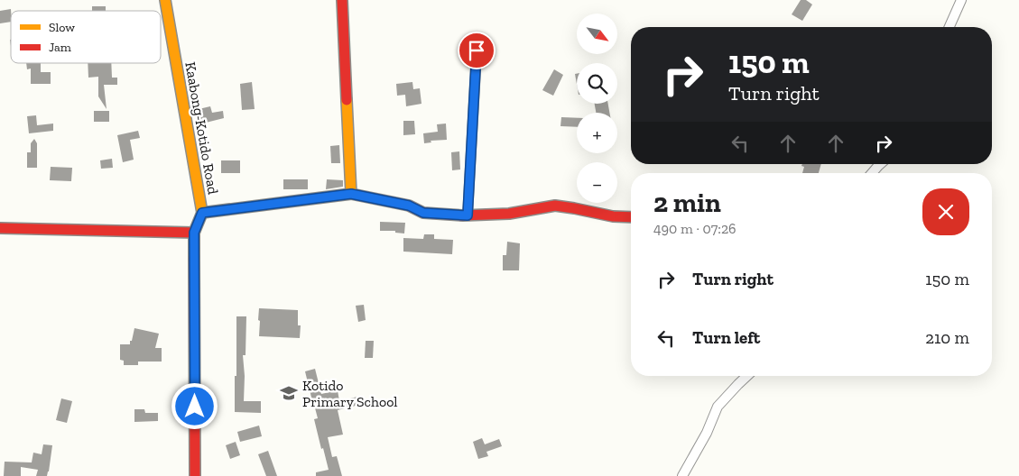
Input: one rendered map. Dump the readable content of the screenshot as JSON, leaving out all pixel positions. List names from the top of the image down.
{
  "streets": {
    "street": ["Kaabong-Kotido Road"]
  },
  "places": {
    "school or university": ["Kotido Primary School"]
  },
  "legend": ["Slow", "Jam"],
  "north": "bottom right",
  "page": {
    "map_buttons": ["+", "−"],
    "turn": ["150 m", "Turn right"],
    "heading": ["2 min", "490 m · 07:26"],
    "list": [
      {
        "name": "Turn right",
        "value": "150 m"
      },
      {
        "name": "Turn left",
        "value": "210 m"
      }
    ]
  }
}
